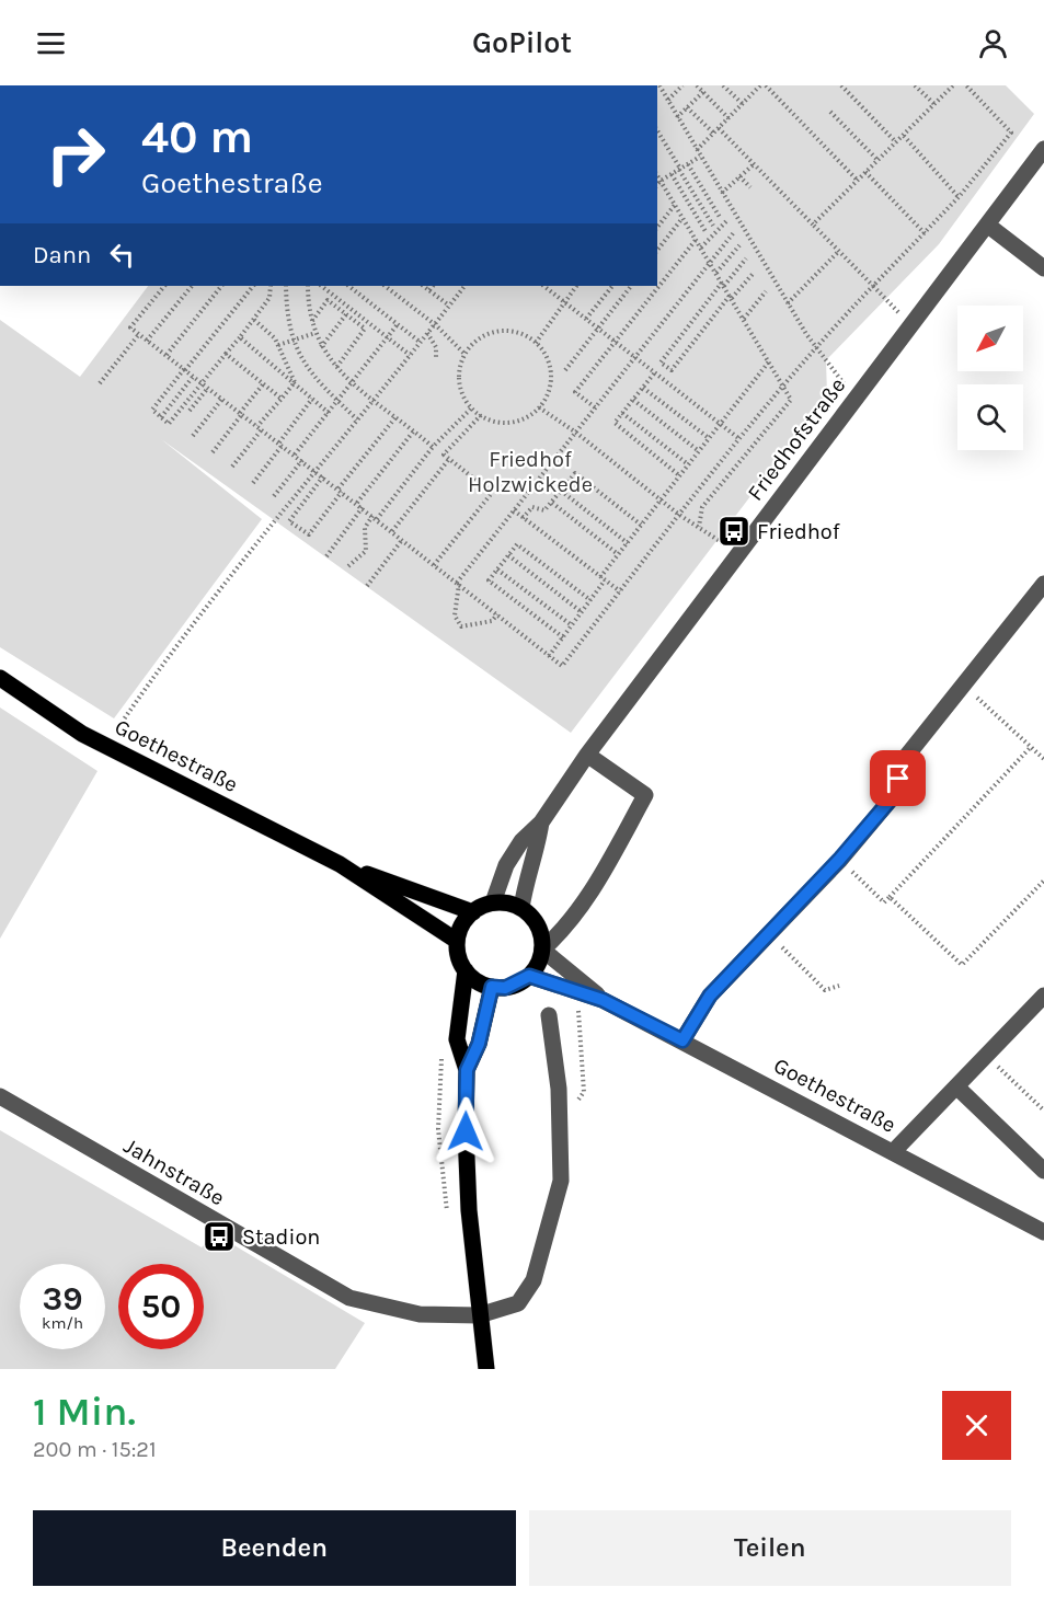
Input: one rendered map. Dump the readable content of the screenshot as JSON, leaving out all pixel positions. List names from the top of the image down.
{
  "streets": {
    "main road": ["Goethestraße"],
    "street": ["Friedhofstraße", "Jahnstraße"]
  },
  "crossings": [
    ["Friedhofstraße", "Goethestraße"]
  ],
  "parks": ["Friedhof Holzwickede"],
  "places": {
    "bus stop": ["Friedhof", "Stadion"]
  },
  "north": "bottom left",
  "page": {
    "header": "GoPilot",
    "turn": ["40 m", "Goethestraße"],
    "then": "Dann",
    "speed": "39 km/h",
    "limit": "50",
    "heading": ["1 Min.", "200 m · 15:21"],
    "buttons": ["Beenden", "Teilen"]
  }
}
